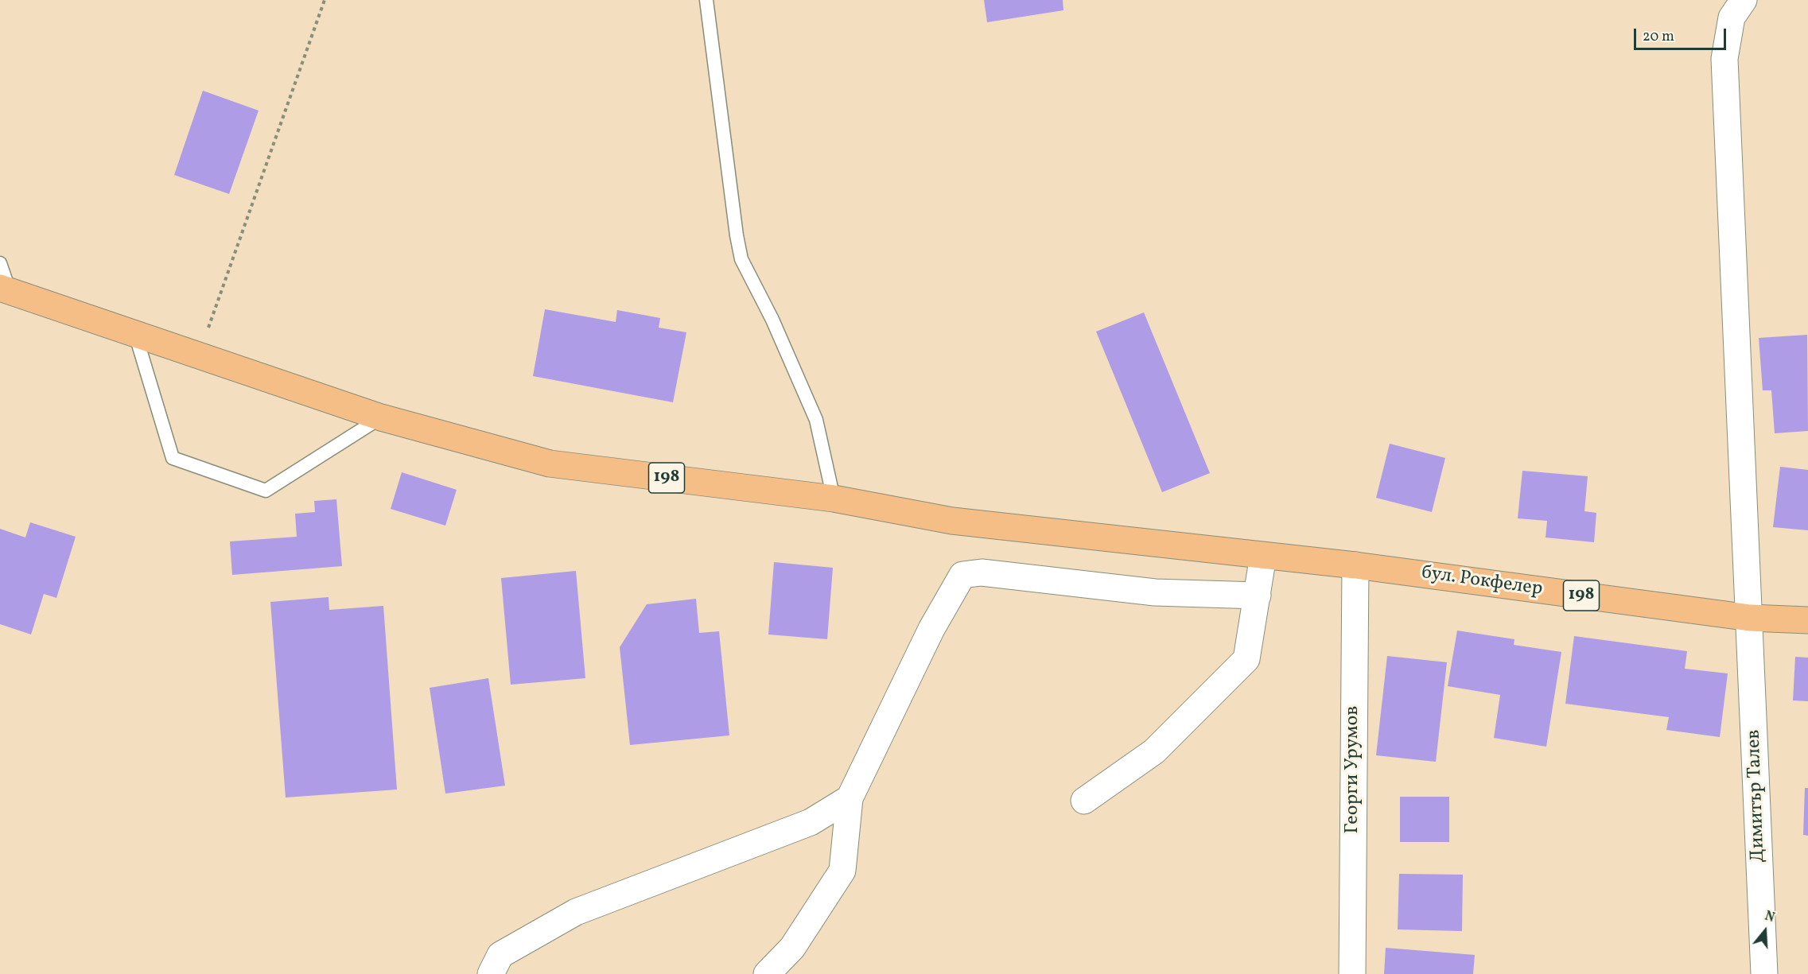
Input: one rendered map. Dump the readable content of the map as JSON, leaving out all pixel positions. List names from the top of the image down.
{
  "streets": {
    "main road": ["198", "бул. Рокфелер"],
    "street": ["Георги Урумов", "Димитър Талев"]
  },
  "crossings": [
    ["198", "бул. Рокфелер"],
    ["198", "Георги Урумов"],
    ["бул. Рокфелер", "Георги Урумов"],
    ["бул. Рокфелер", "Димитър Талев"]
  ],
  "scale_bar": "20 m",
  "north": "top"
}
